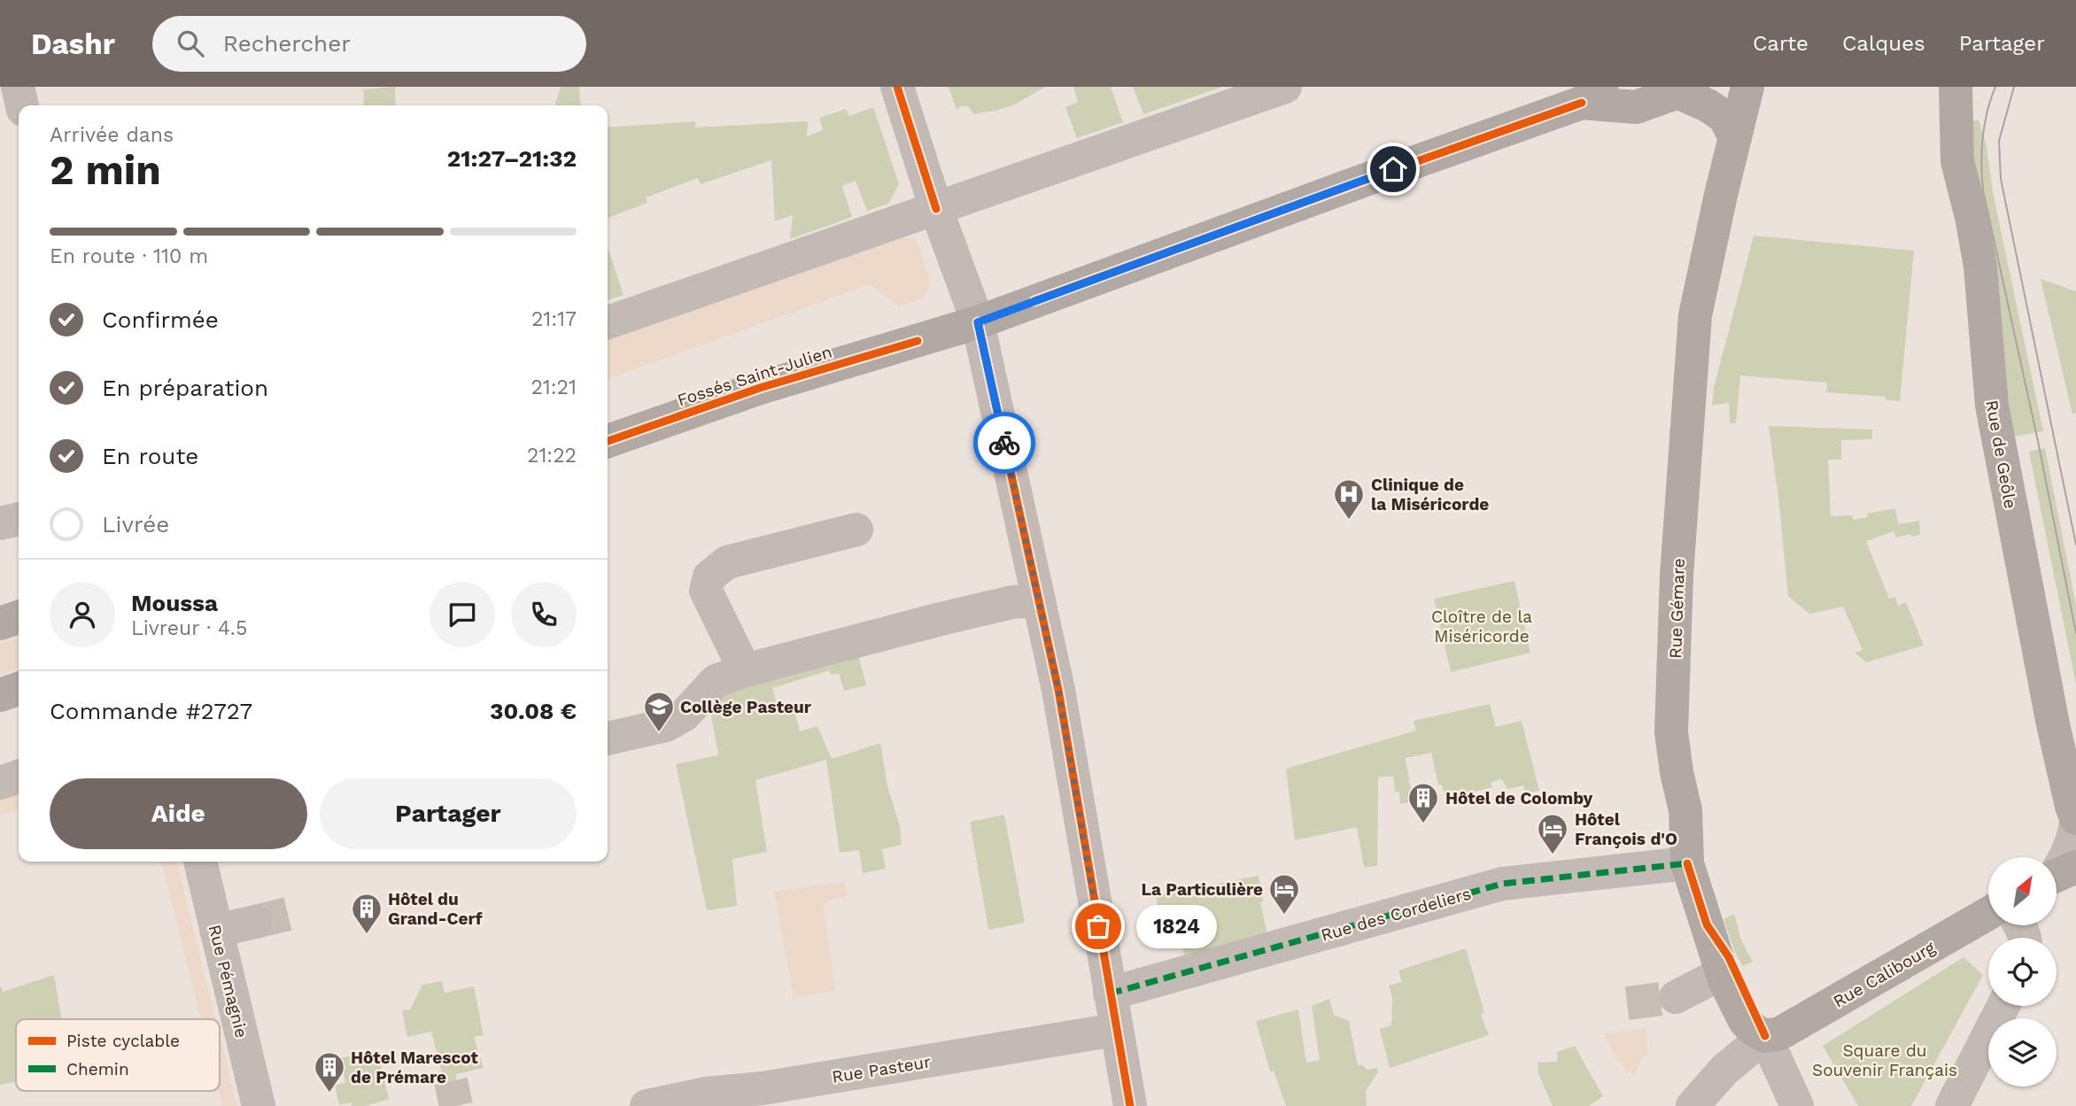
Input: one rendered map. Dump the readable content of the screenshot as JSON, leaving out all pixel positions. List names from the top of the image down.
{
  "streets": {
    "main road": [
      "Fossés Saint-Julien",
      "Rue de Geôle",
      "Rue Gémare",
      "Rue Calibourg"
    ],
    "street": ["Rue des Cordeliers", "Rue Pémagnie", "Rue Pasteur"]
  },
  "crossings": [
    ["Rue Gémare", "Rue des Cordeliers"],
    ["Rue Gémare", "Rue Calibourg"]
  ],
  "parks": ["Cloître de la Miséricorde", "Square du Souvenir Français"],
  "places": {
    "hospital": ["Clinique de la Miséricorde"],
    "school or university": ["Collège Pasteur"],
    "building": ["Hôtel de Colomby", "Hôtel du Grand-Cerf", "Hôtel Marescot de Prémare"],
    "hotel": ["Hôtel François d'O", "La Particulière"],
    "other": ["1824"]
  },
  "legend": ["Piste cyclable", "Chemin"],
  "north": "top right",
  "page": {
    "header": "Dashr",
    "search": "Rechercher",
    "nav": ["Carte", "Calques", "Partager"],
    "heading": ["2 min", "Arrivée dans", "21:27–21:32"],
    "panel": [
      "Moussa",
      "Livreur · 4.5",
      "Commande #2727",
      "30.08 €"
    ],
    "bar": "En route · 110 m",
    "list": [
      ["Confirmée", "21:17"],
      ["En préparation", "21:21"],
      ["En route", "21:22"],
      "Livrée"
    ],
    "buttons": ["Aide", "Partager"],
    "bubble": "1824"
  }
}
